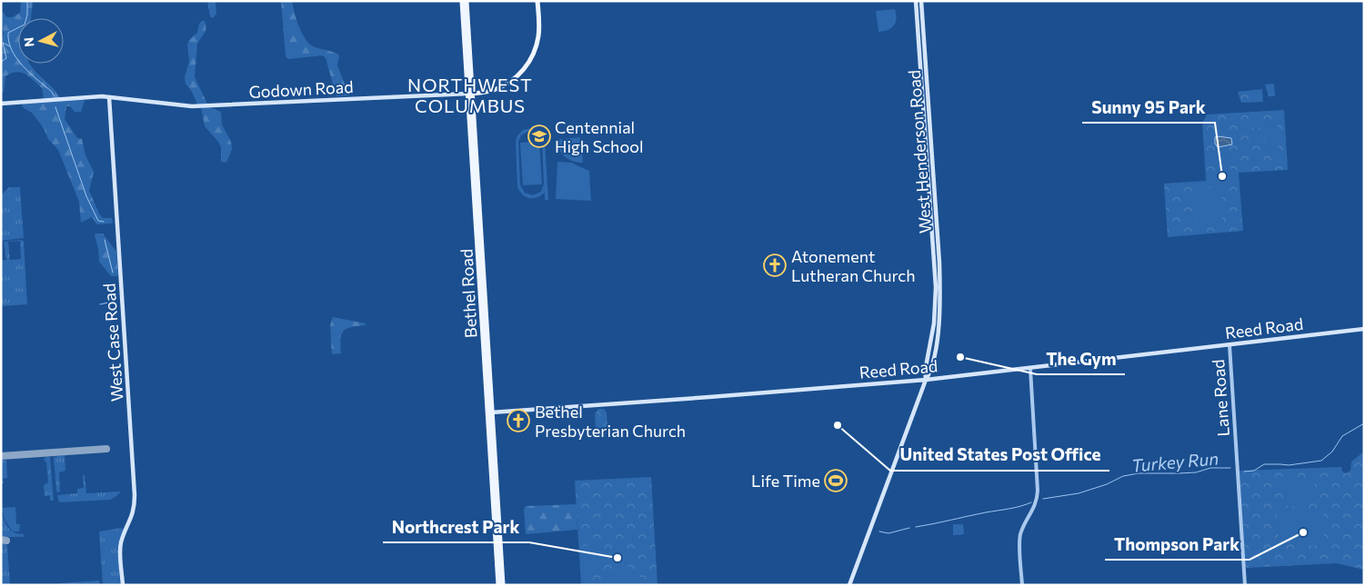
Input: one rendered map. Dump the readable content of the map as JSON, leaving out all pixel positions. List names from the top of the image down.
{
  "streets": {
    "main road": [
      "Godown Road",
      "West Henderson Road",
      "Bethel Road",
      "Reed Road",
      "West Case Road"
    ],
    "street": ["Lane Road"]
  },
  "crossings": [
    ["Godown Road", "Bethel Road"],
    ["Godown Road", "West Case Road"],
    ["West Henderson Road", "Reed Road"],
    ["Bethel Road", "Reed Road"],
    ["Reed Road", "Lane Road"]
  ],
  "districts": ["NORTHWEST COLUMBUS"],
  "water": ["Turkey Run"],
  "places": {
    "school or university": ["Centennial High School"],
    "other": [
      "Sunny 95 Park",
      "The Gym",
      "United States Post Office",
      "Thompson Park",
      "Northcrest Park"
    ],
    "church": ["Atonement Lutheran Church", "Bethel Presbyterian Church"],
    "sports": ["Life Time"]
  },
  "north": "left"
}
